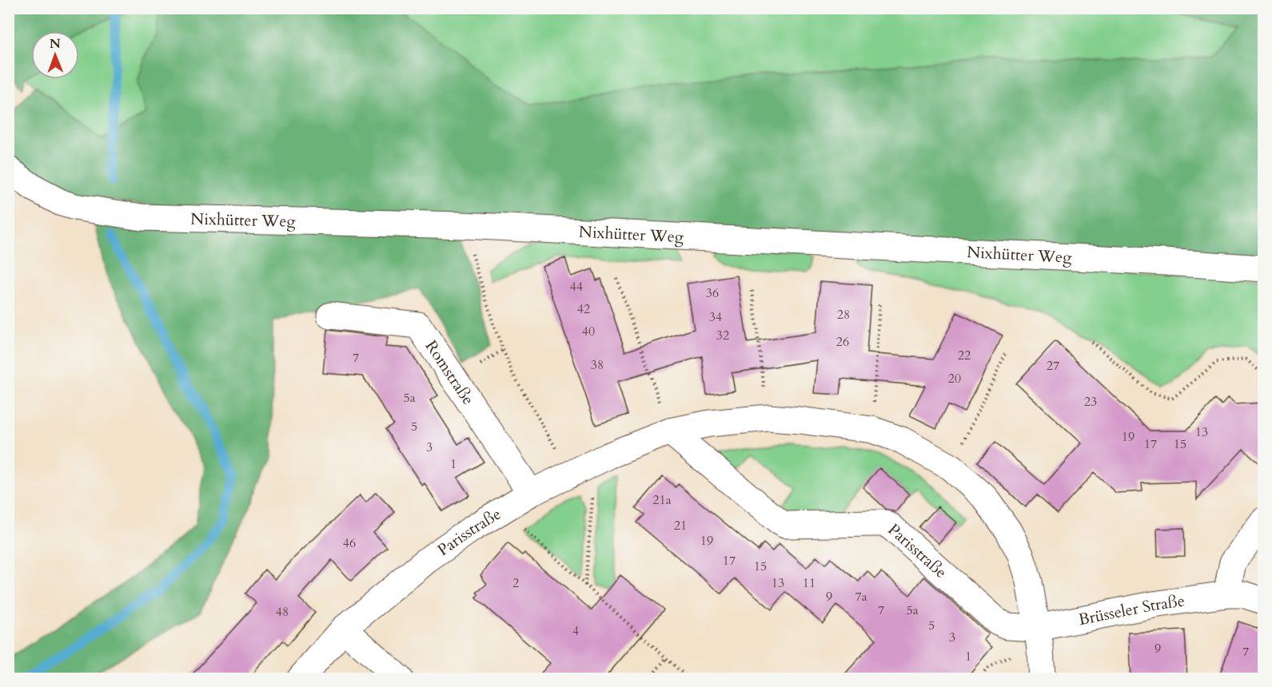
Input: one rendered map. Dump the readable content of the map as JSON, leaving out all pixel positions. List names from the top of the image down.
{
  "streets": {
    "street": [
      "Nixhütter Weg",
      "Romstraße",
      "Parisstraße",
      "Brüsseler Straße"
    ]
  },
  "crossings": [
    ["Romstraße", "Parisstraße"],
    ["Parisstraße", "Brüsseler Straße"]
  ],
  "house_numbers": [
    "44",
    "36",
    "42",
    "28",
    "34",
    "40",
    "32",
    "26",
    "22",
    "7",
    "38",
    "27",
    "20",
    "5a",
    "23",
    "5",
    "13",
    "19",
    "17",
    "15",
    "3",
    "1",
    "21a",
    "21",
    "19",
    "46",
    "17",
    "15",
    "2",
    "13",
    "11",
    "9",
    "7a",
    "7",
    "5a",
    "48",
    "5",
    "4",
    "3",
    "9",
    "7",
    "1"
  ],
  "north": "top"
}
